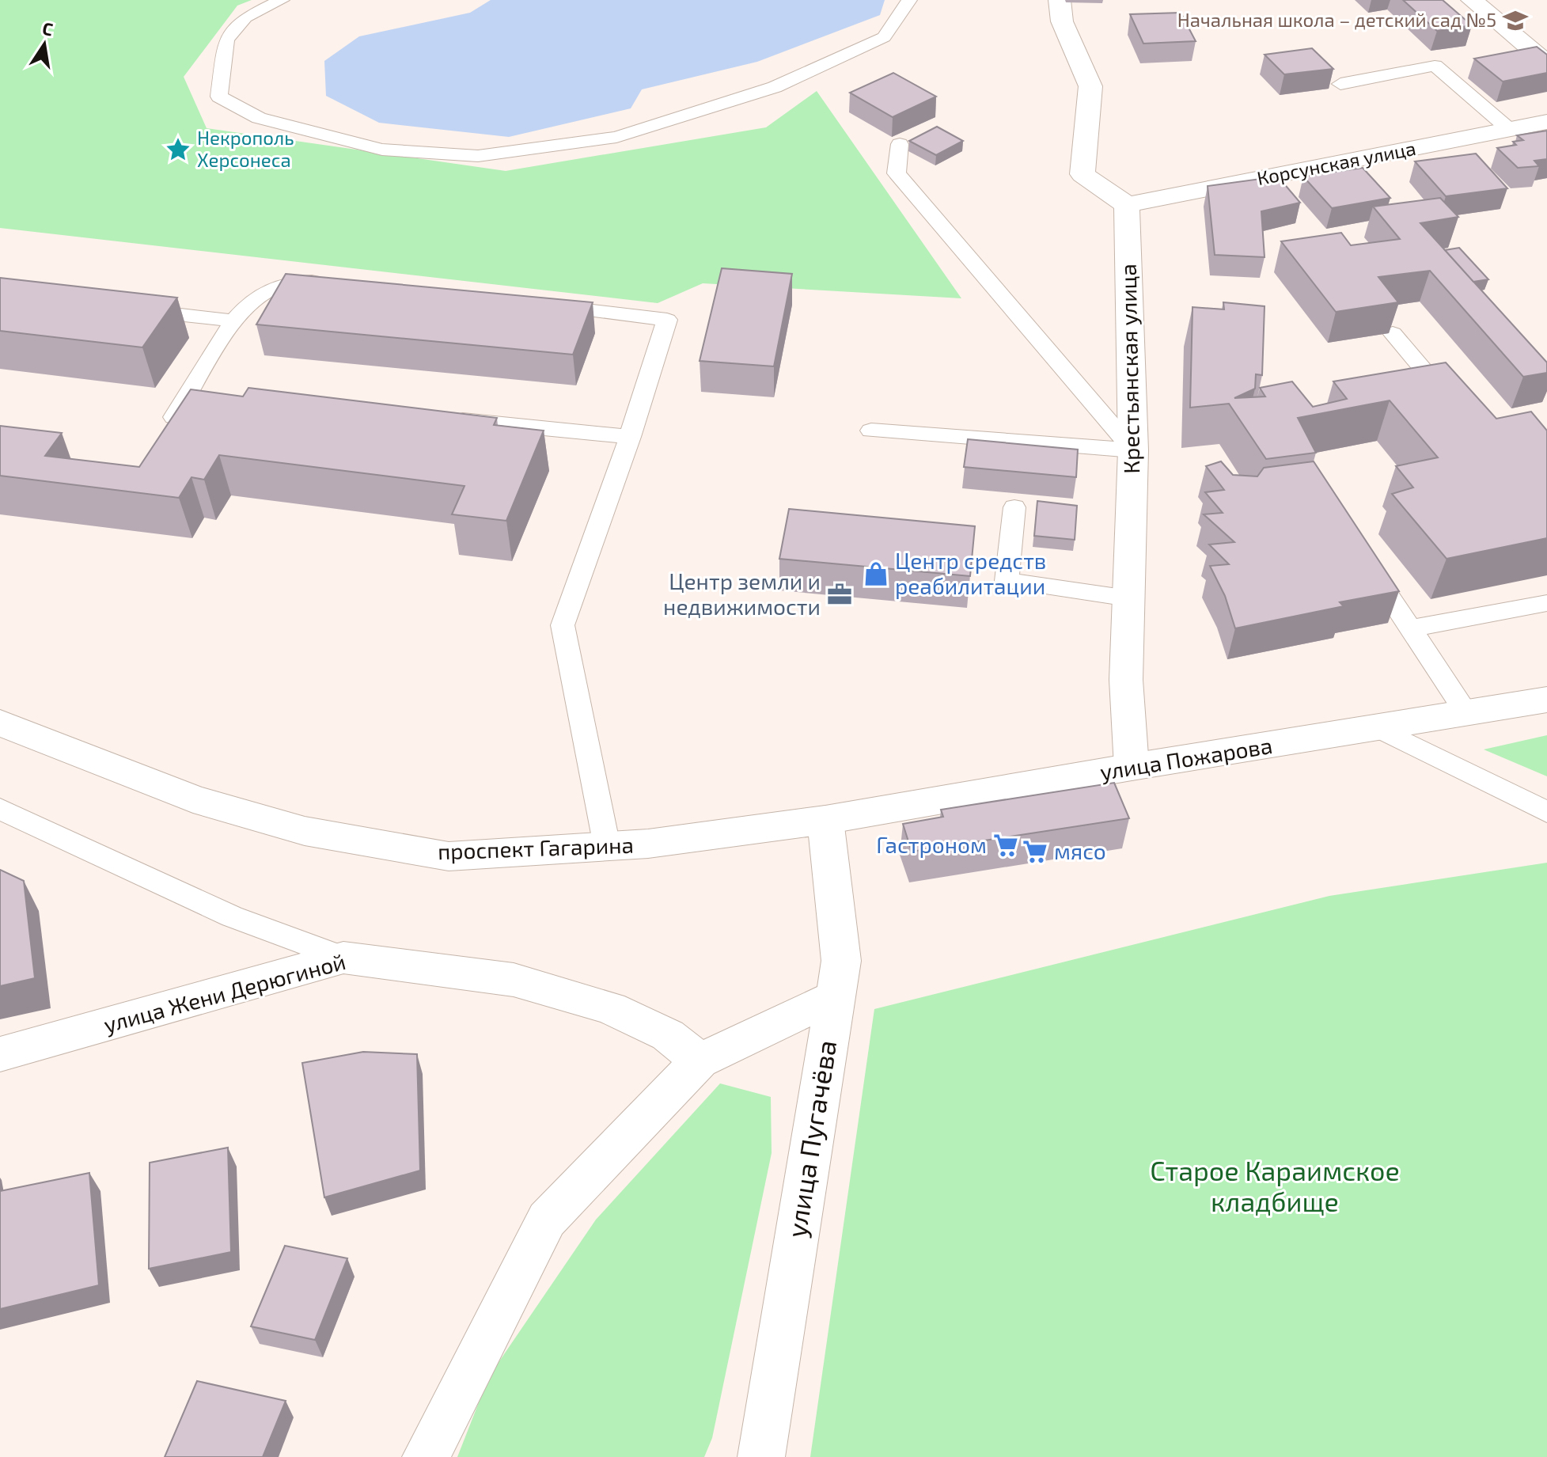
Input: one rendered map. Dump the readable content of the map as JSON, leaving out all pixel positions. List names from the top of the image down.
{
  "streets": {
    "street": [
      "Корсунская улица",
      "Крестьянская улица",
      "улица Пожарова",
      "проспект Гагарина",
      "улица Жени Дерюгиной",
      "улица Пугачёва"
    ]
  },
  "crossings": [
    ["Корсунская улица", "Крестьянская улица"],
    ["Крестьянская улица", "улица Пожарова"],
    ["улица Пожарова", "проспект Гагарина"],
    ["улица Пожарова", "улица Пугачёва"],
    ["проспект Гагарина", "улица Пугачёва"]
  ],
  "parks": ["Старое Караимское кладбище"],
  "places": {
    "school or university": ["Начальная школа – детский сад №5"],
    "place": ["Некрополь Херсонеса"],
    "shop": ["Центр средств реабилитации"],
    "office": ["Центр земли и недвижимости"],
    "supermarket": ["Гастроном", "мясо"]
  },
  "north": "top"
}
